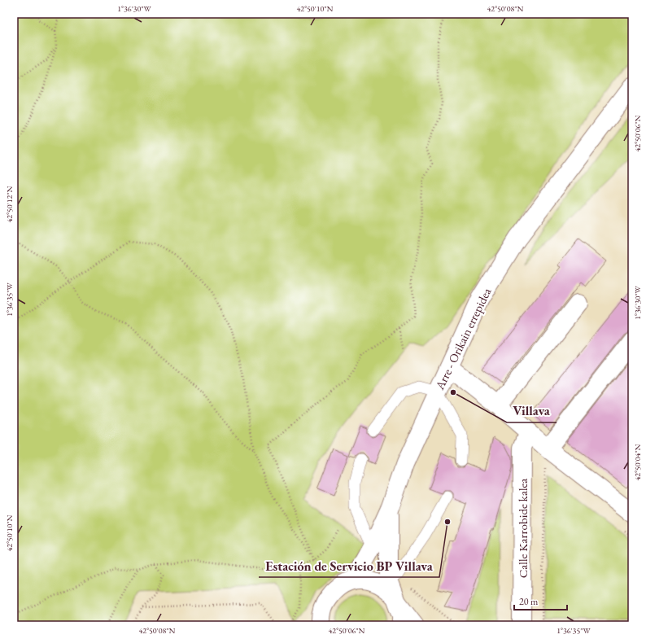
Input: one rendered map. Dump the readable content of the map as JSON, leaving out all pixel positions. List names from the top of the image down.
{
  "streets": {
    "main road": ["Arre - Orikain errepidea", "Calle Karrobide kalea"]
  },
  "places": ["Villava", "Estación de Servicio BP Villava"],
  "scale_bar": "20 m",
  "coordinates": [
    "1°36'30\"W",
    "42°50'10\"N",
    "42°50'08\"N",
    "42°50'06\"N",
    "42°50'12\"N",
    "1°36'35\"W",
    "42°50'04\"N"
  ]
}
